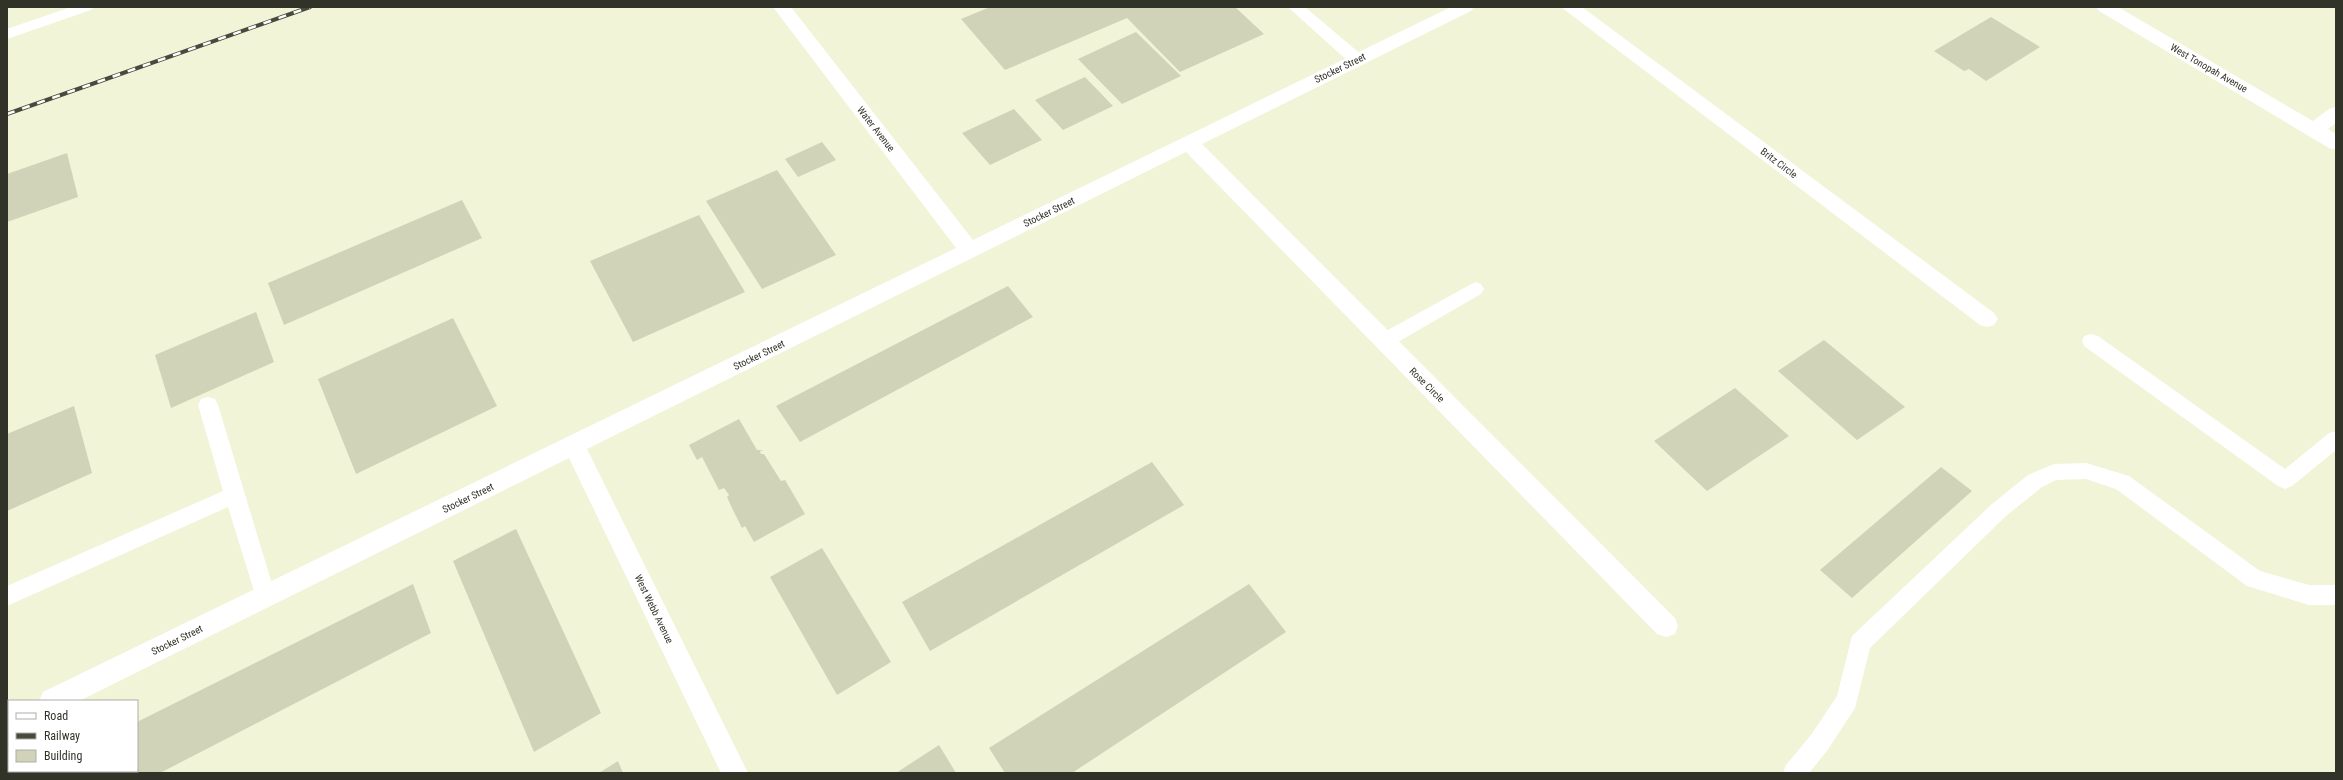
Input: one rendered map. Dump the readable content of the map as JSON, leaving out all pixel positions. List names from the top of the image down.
{
  "streets": {
    "street": [
      "Stocker Street",
      "West Tonopah Avenue",
      "Water Avenue",
      "Britz Circle",
      "Rose Circle",
      "West Webb Avenue"
    ]
  },
  "crossings": [
    ["Stocker Street", "Water Avenue"],
    ["Stocker Street", "Rose Circle"],
    ["Stocker Street", "West Webb Avenue"]
  ],
  "legend": ["Road", "Railway", "Building"]
}
